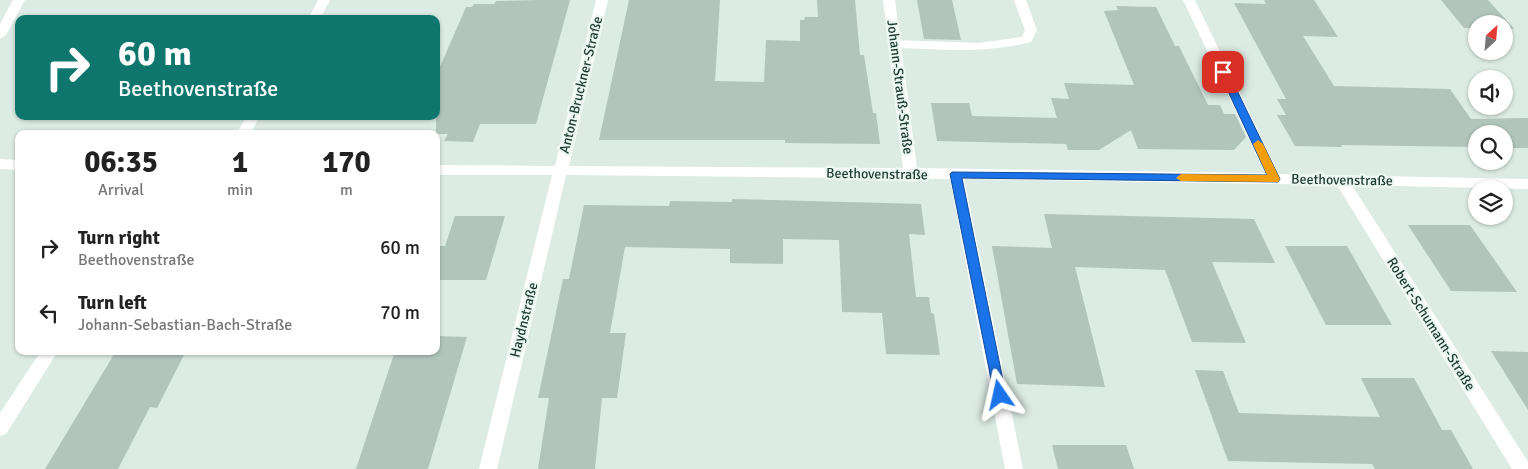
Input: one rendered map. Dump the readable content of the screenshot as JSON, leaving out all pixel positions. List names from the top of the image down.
{
  "streets": {
    "street": [
      "Anton-Bruckner-Straße",
      "Johann-Strauß-Straße",
      "Beethovenstraße",
      "Haydnstraße",
      "Robert-Schumann-Straße"
    ]
  },
  "crossings": [
    ["Anton-Bruckner-Straße", "Beethovenstraße"],
    ["Anton-Bruckner-Straße", "Haydnstraße"],
    ["Johann-Strauß-Straße", "Beethovenstraße"],
    ["Beethovenstraße", "Haydnstraße"],
    ["Beethovenstraße", "Robert-Schumann-Straße"]
  ],
  "north": "top right",
  "page": {
    "turn": ["60 m", "Beethovenstraße"],
    "eta": [
      "06:35",
      "Arrival",
      "1",
      "min",
      "170",
      "m"
    ],
    "list": [
      {
        "name": "Turn right",
        "note": "Beethovenstraße",
        "value": "60 m"
      },
      {
        "name": "Turn left",
        "note": "Johann-Sebastian-Bach-Straße",
        "value": "70 m"
      }
    ]
  }
}
